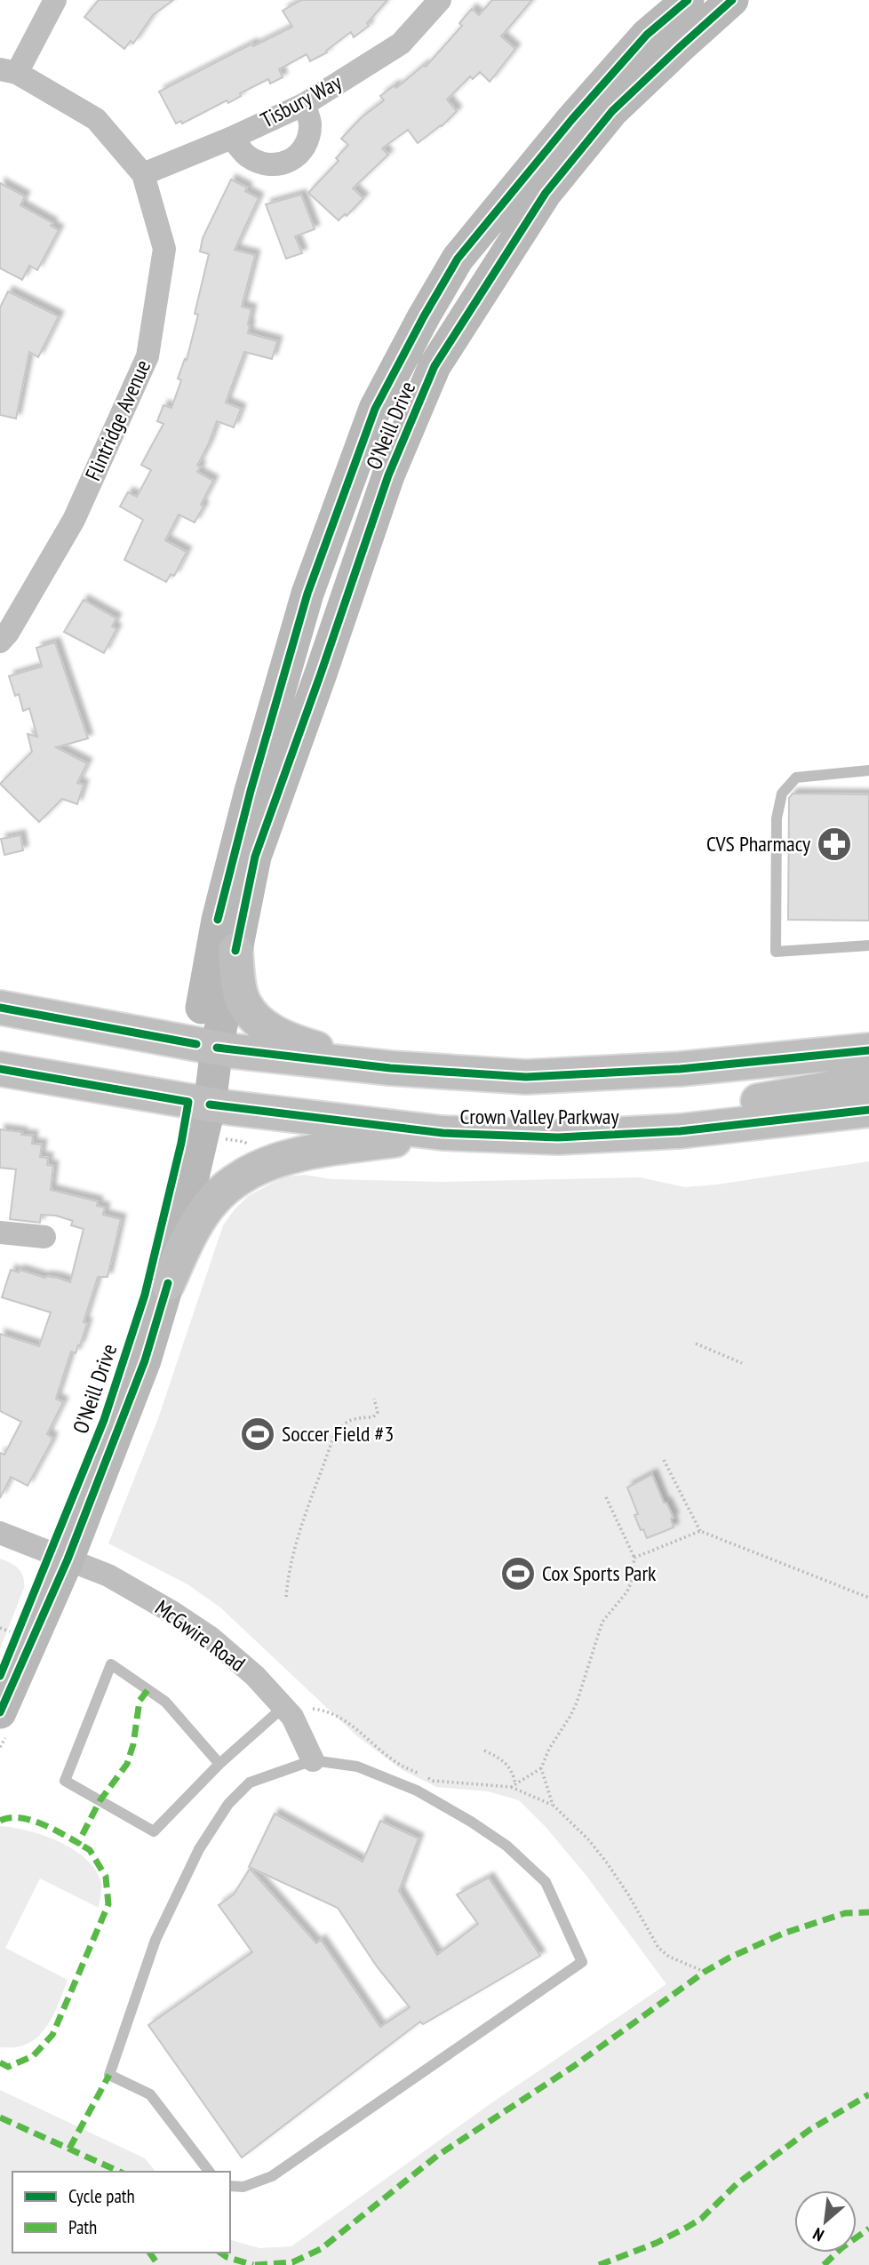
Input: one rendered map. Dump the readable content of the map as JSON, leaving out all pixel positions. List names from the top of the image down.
{
  "streets": {
    "main road": ["O'Neill Drive", "Crown Valley Parkway"],
    "street": ["Tisbury Way", "Flintridge Avenue", "McGwire Road"]
  },
  "crossings": [
    ["Tisbury Way", "Flintridge Avenue"],
    ["O'Neill Drive", "Crown Valley Parkway"],
    ["O'Neill Drive", "McGwire Road"]
  ],
  "places": {
    "pharmacy": ["CVS Pharmacy"],
    "sports": ["Soccer Field #3", "Cox Sports Park"]
  },
  "legend": ["Cycle path", "Path"],
  "north": "bottom left"
}
